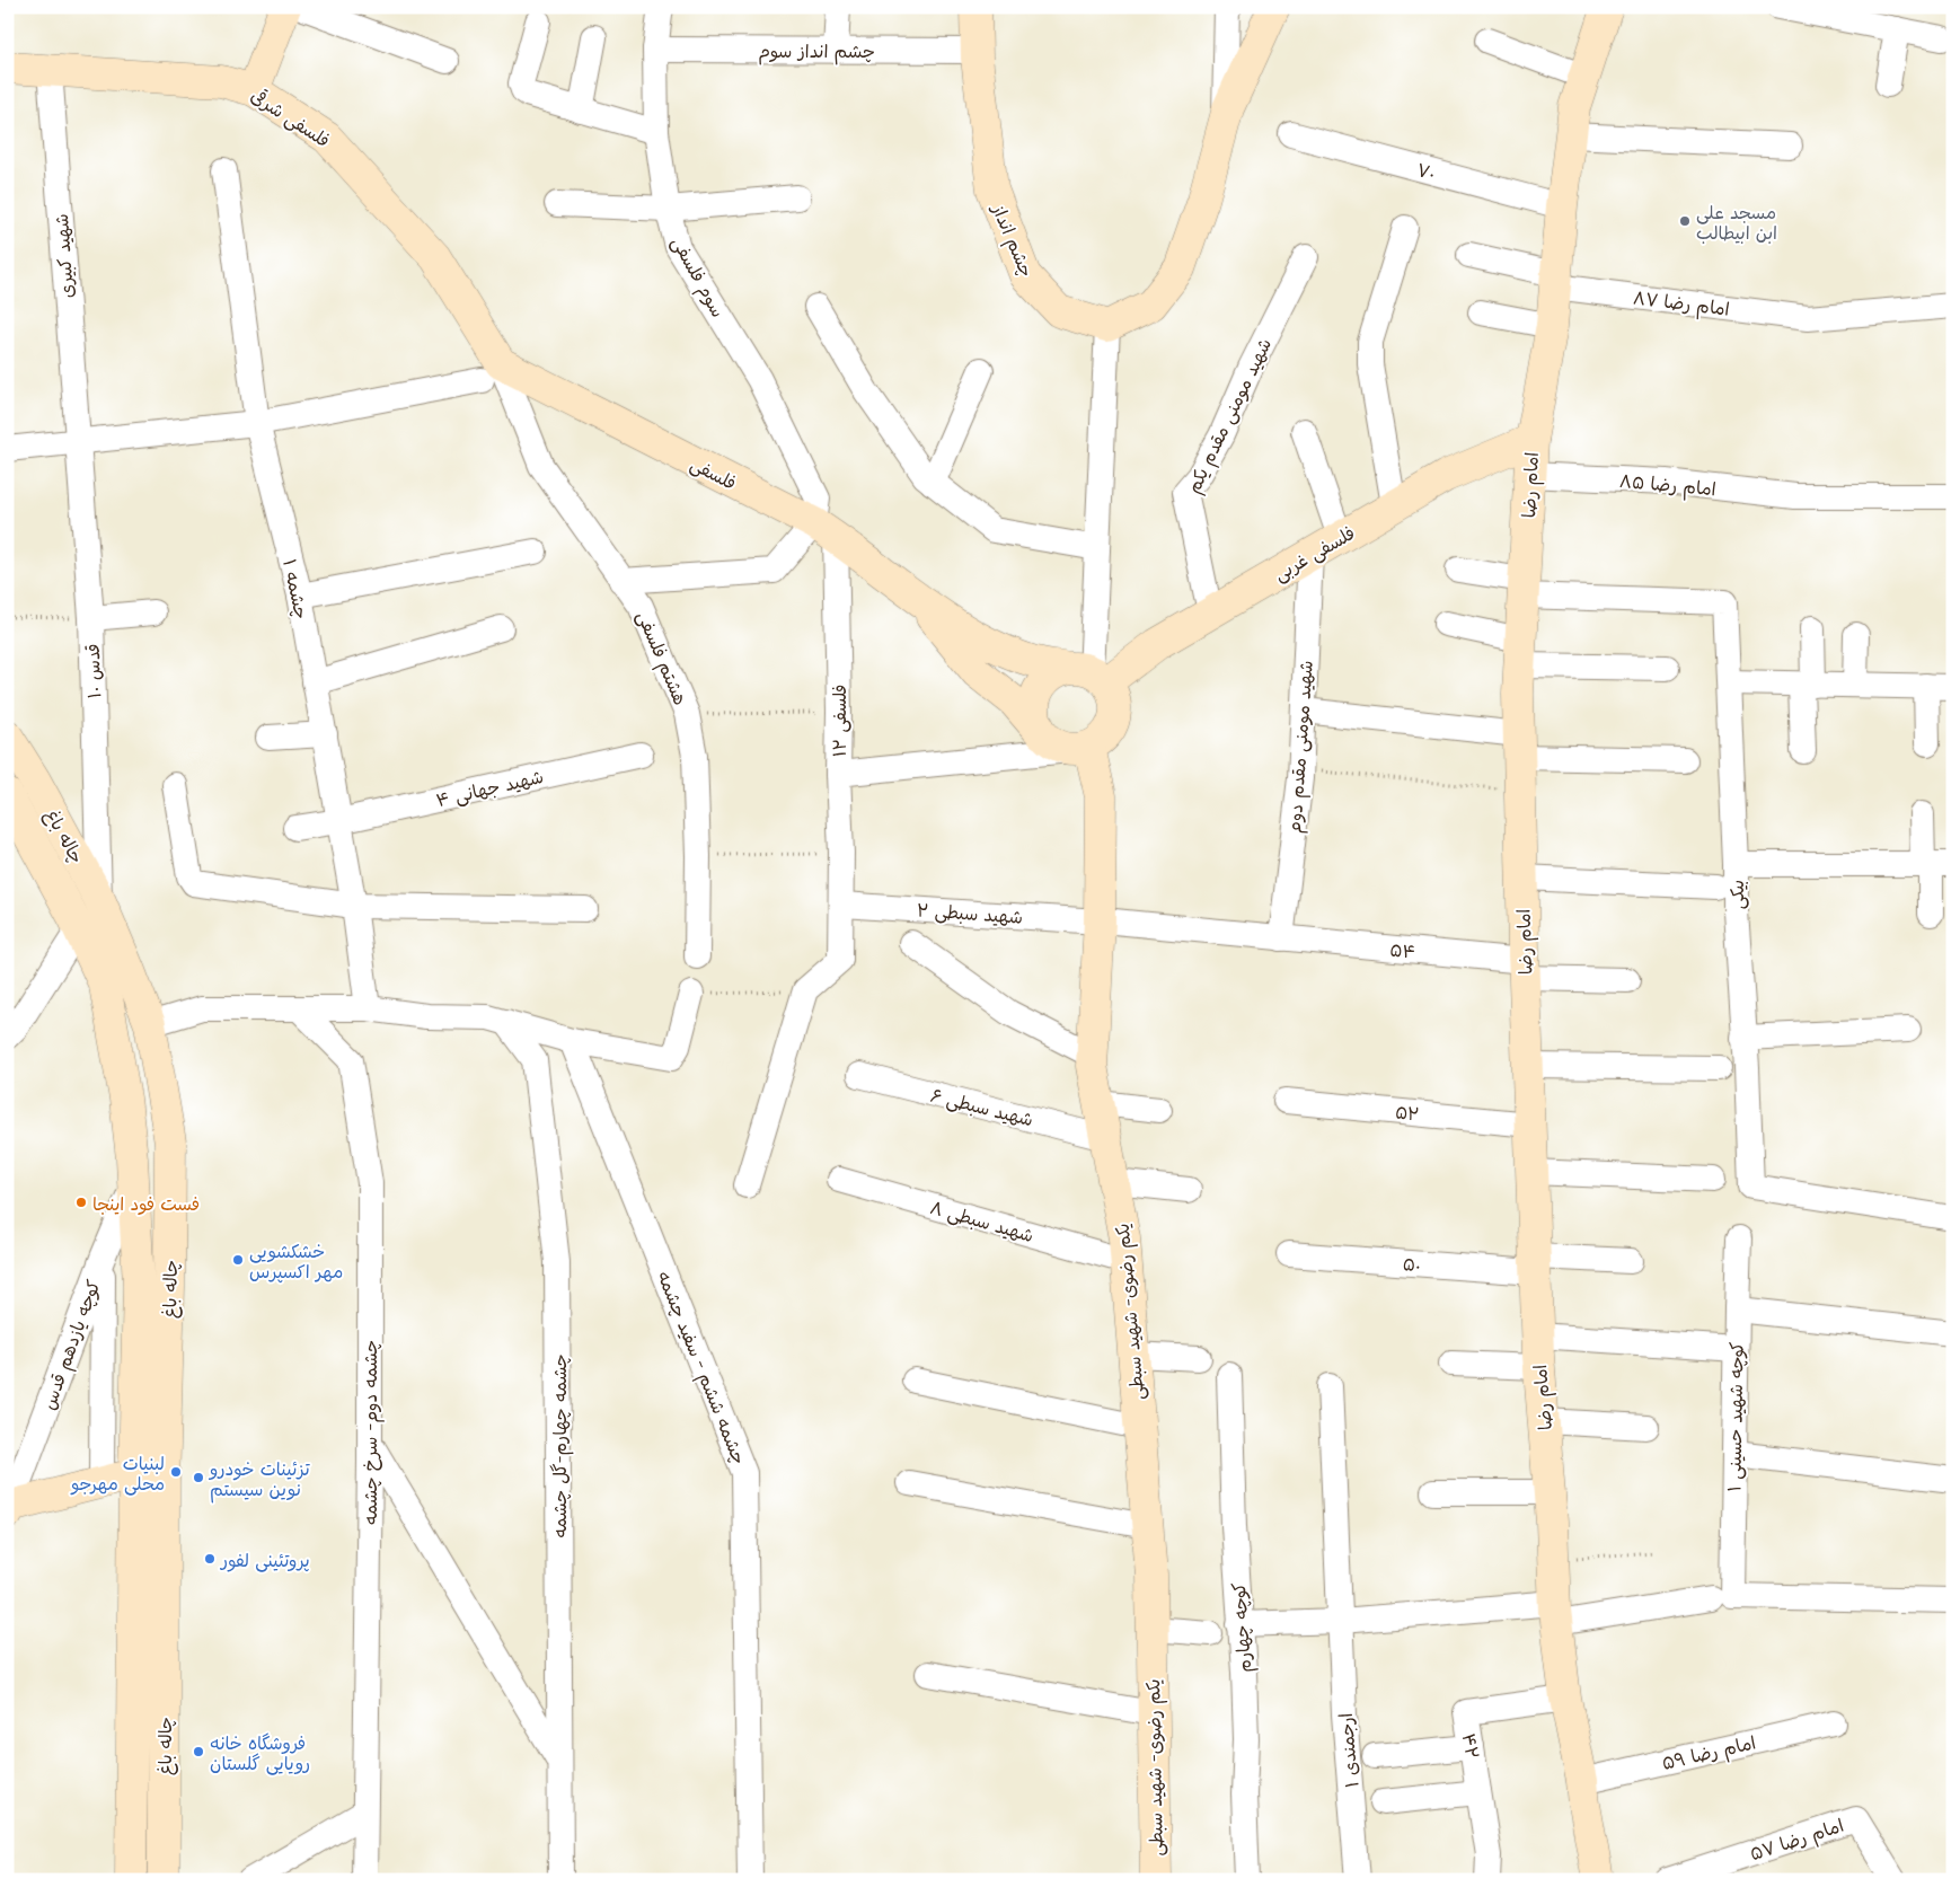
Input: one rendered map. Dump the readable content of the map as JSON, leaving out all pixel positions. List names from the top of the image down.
{
  "streets": {
    "street": [
      "چشم انداز سوم",
      "فلسفی شرقی",
      "۷۰",
      "چشم انداز",
      "شهید کبیری",
      "سوم فلسفی",
      "امام رضا ۸۷",
      "شهید مومنی مقدم یکم",
      "فلسفی",
      "امام رضا ۸۵",
      "امام رضا",
      "فلسفی غربی",
      "چشمه ۱",
      "هشتم فلسفی",
      "قدس ۱۰",
      "۱۲ فلسفی",
      "شهید مومنی مقدم دوم",
      "۴ شهید جهانی",
      "چاله باغ",
      "بیکی",
      "۲ شهید سبطی",
      "۵۴",
      "۶ شهید سبطی",
      "۵۲",
      "۸ شهید سبطی",
      "۵۰",
      "یکم رضوی- شهید سبطی",
      "کوچه یازدهم قدس",
      "چشمه ششم - سفید چشمه",
      "کوچه شهید حسینی ۱",
      "چشمه دوم- سرخ چشمه",
      "چشمه چهارم-گل چشمه",
      "کوچه چهارم",
      "۴۲",
      "۱ ارجمندی",
      "۵۹ امام رضا",
      "امام رضا ۵۷"
    ]
  },
  "crossings": [
    ["چشم انداز سوم", "چشم انداز"],
    ["چشم انداز سوم", "سوم فلسفی"],
    ["فلسفی شرقی", "شهید کبیری"],
    ["فلسفی شرقی", "فلسفی"],
    ["فلسفی شرقی", "هشتم فلسفی"],
    ["۷۰", "امام رضا"],
    ["شهید کبیری", "قدس ۱۰"],
    ["سوم فلسفی", "فلسفی"],
    ["سوم فلسفی", "۱۲ فلسفی"],
    ["امام رضا ۸۷", "امام رضا"],
    ["شهید مومنی مقدم یکم", "فلسفی غربی"],
    ["فلسفی", "هشتم فلسفی"],
    ["فلسفی", "۱۲ فلسفی"],
    ["امام رضا ۸۵", "امام رضا"],
    ["امام رضا", "فلسفی غربی"],
    ["امام رضا", "بیکی"],
    ["امام رضا", "۵۴"],
    ["امام رضا", "۵۲"],
    ["امام رضا", "۵۰"],
    ["امام رضا", "۴۲"],
    ["امام رضا", "۵۹ امام رضا"],
    ["فلسفی غربی", "شهید مومنی مقدم دوم"],
    ["فلسفی غربی", "یکم رضوی- شهید سبطی"],
    ["چشمه ۱", "۴ شهید جهانی"],
    ["قدس ۱۰", "چاله باغ"],
    ["۱۲ فلسفی", "۲ شهید سبطی"],
    ["شهید مومنی مقدم دوم", "۲ شهید سبطی"],
    ["شهید مومنی مقدم دوم", "۵۴"],
    ["چاله باغ", "کوچه یازدهم قدس"],
    ["۲ شهید سبطی", "۵۴"],
    ["۲ شهید سبطی", "یکم رضوی- شهید سبطی"],
    ["۶ شهید سبطی", "یکم رضوی- شهید سبطی"],
    ["۸ شهید سبطی", "یکم رضوی- شهید سبطی"]
  ],
  "places": [
    "مسجد علی ابن ابیطالب",
    "فست فود اينجا",
    "خشکشویی مهر اکسپرس",
    "لبنیات محلی مهرجو",
    "تزئینات خودرو نوین سیستم",
    "پروتئینی لفور",
    "فروشگاه خانه رویایی گلستان"
  ]
}
